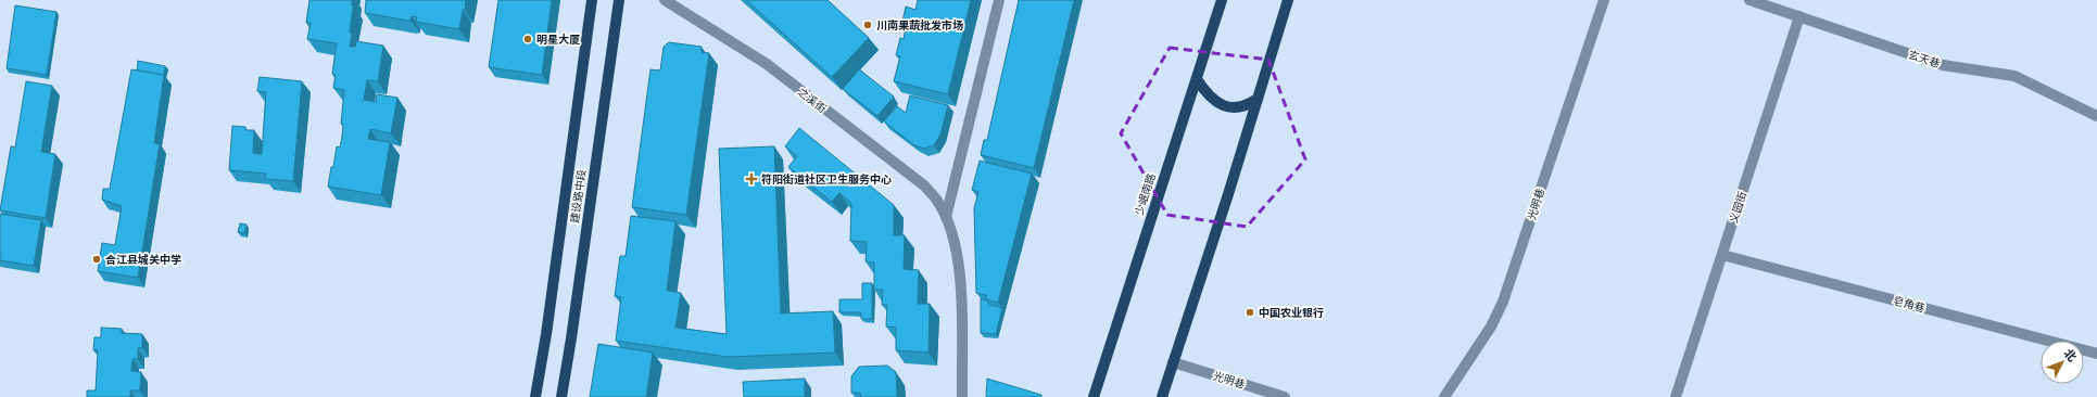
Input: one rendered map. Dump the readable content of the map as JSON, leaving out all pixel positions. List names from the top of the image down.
{
  "streets": {
    "main road": ["少岷南路", "建设路中段"],
    "street": [
      "玄天巷",
      "之溪街",
      "光明巷",
      "义园街",
      "皂角巷"
    ]
  },
  "crossings": [
    ["玄天巷", "义园街"],
    ["义园街", "皂角巷"]
  ],
  "places": {
    "other": [
      "川南果蔬批发市场",
      "明星大厦",
      "合江县城关中学",
      "中国农业银行"
    ],
    "health": ["符阳街道社区卫生服务中心"]
  },
  "north": "top right"
}
